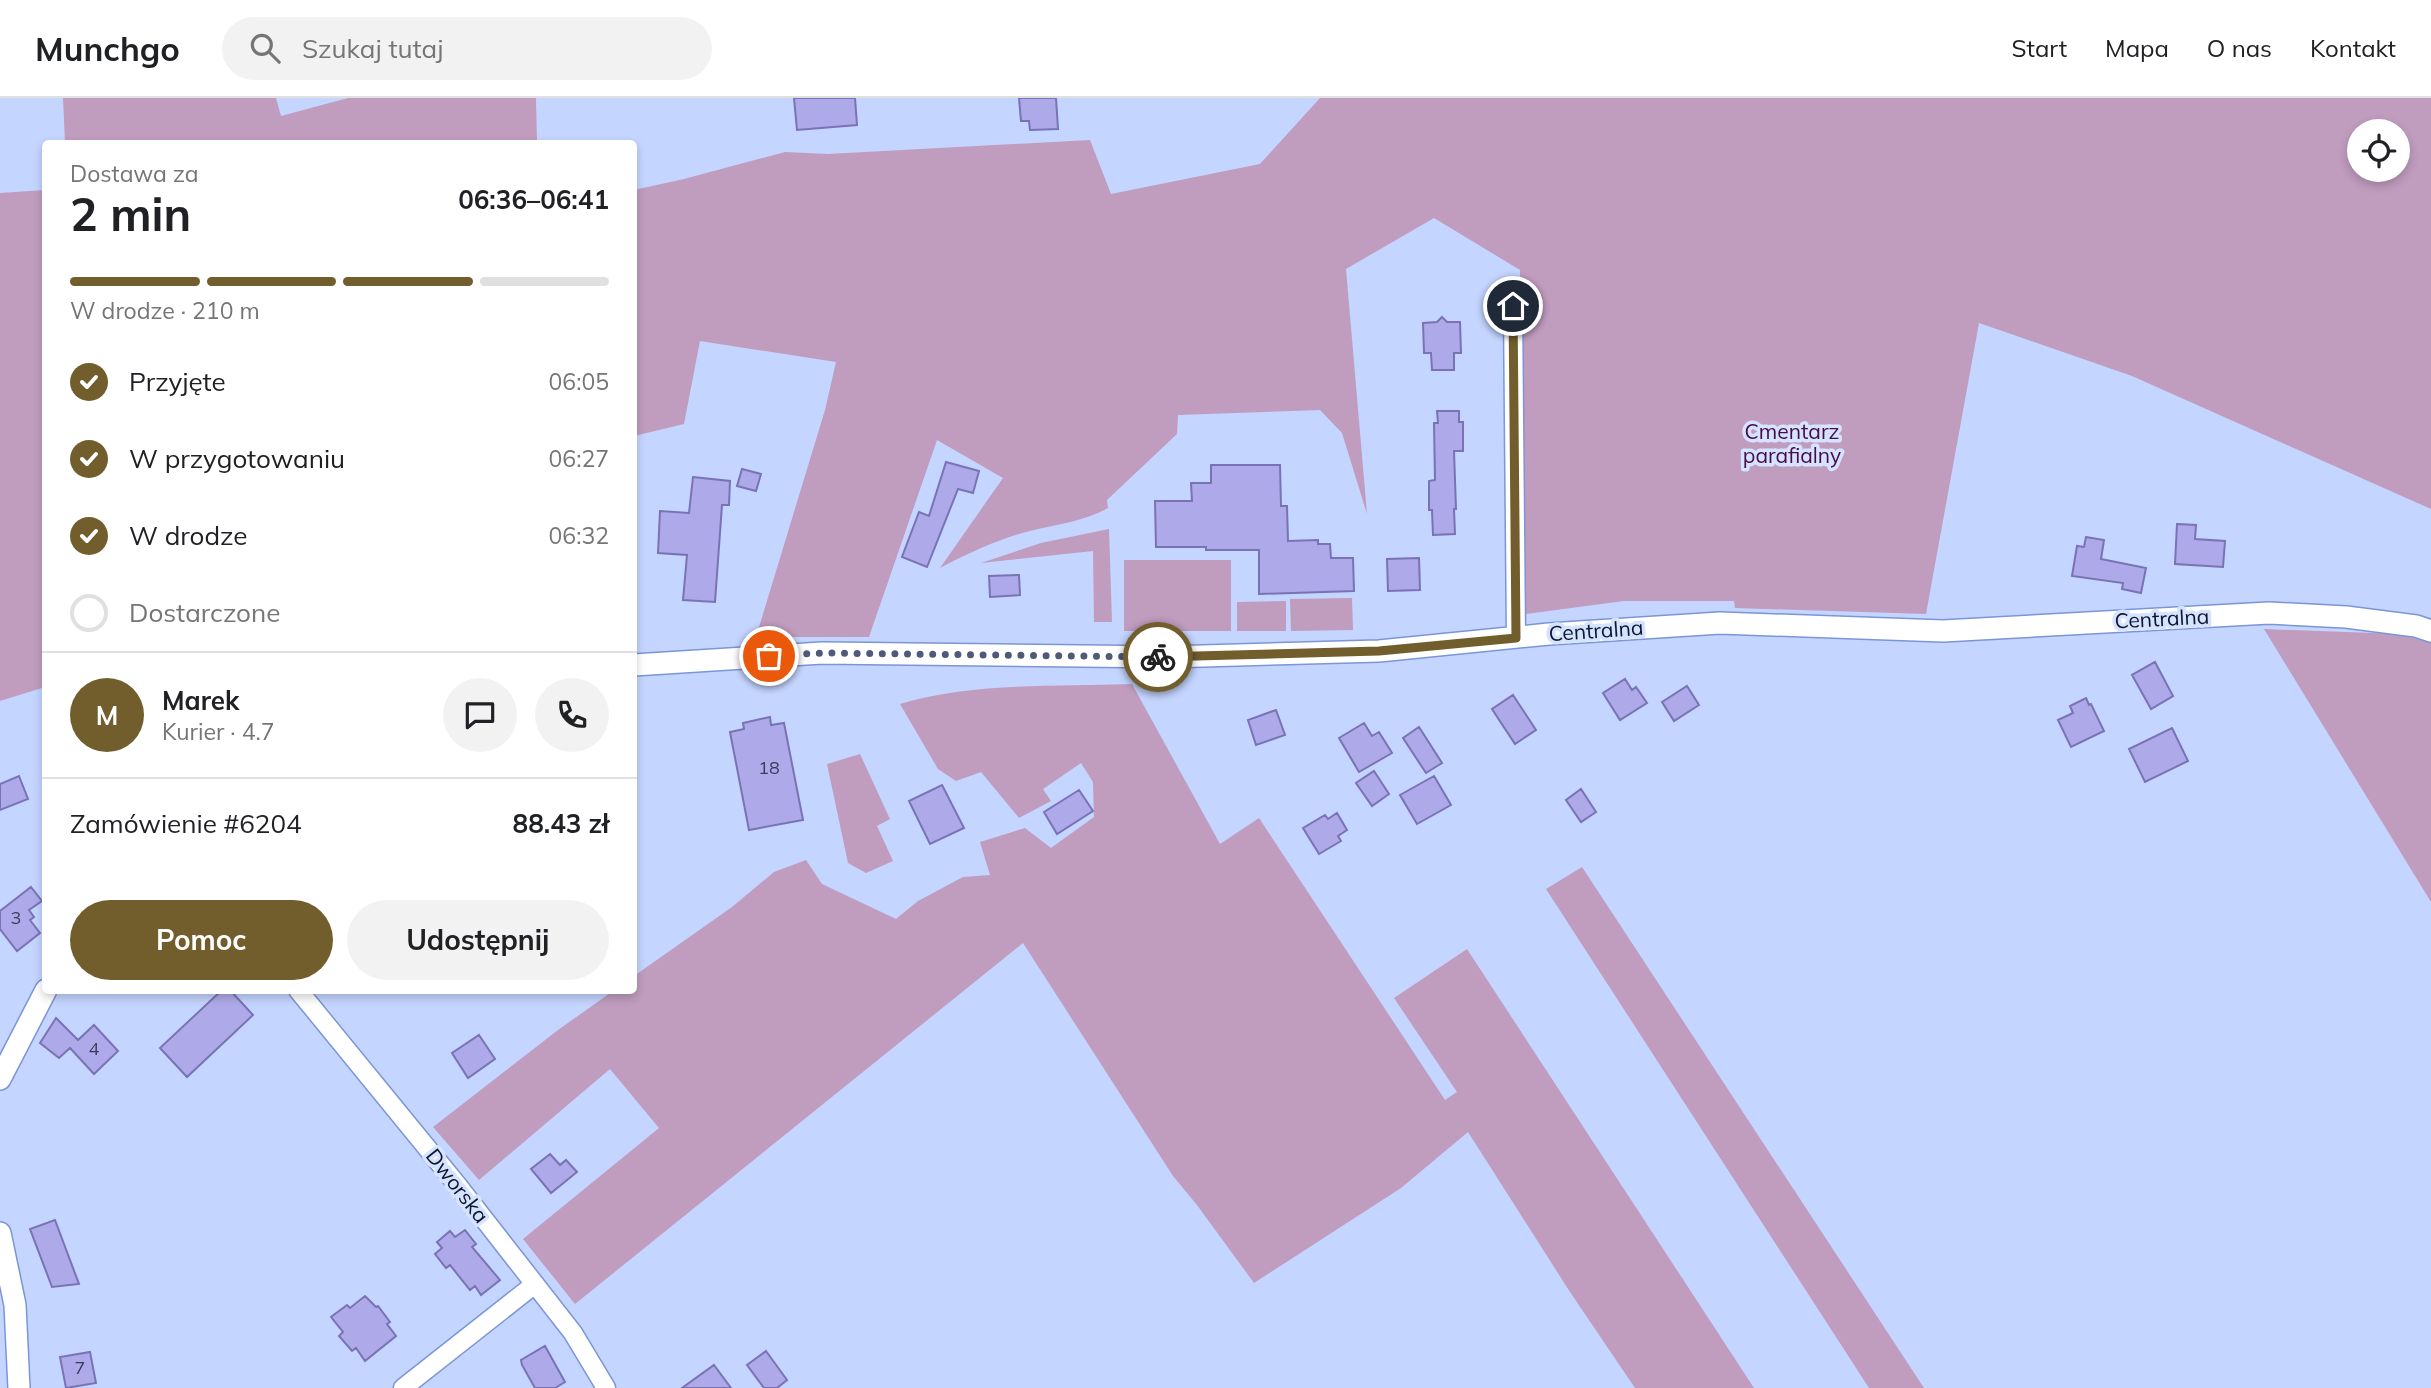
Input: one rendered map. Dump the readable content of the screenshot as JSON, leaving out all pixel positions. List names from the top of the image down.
{
  "streets": {
    "street": ["Centralna", "Dworska"]
  },
  "parks": ["Cmentarz parafialny"],
  "house_numbers": [
    "18",
    "3",
    "4",
    "7"
  ],
  "page": {
    "header": "Munchgo",
    "search": "Szukaj tutaj",
    "nav": [
      "Start",
      "Mapa",
      "O nas",
      "Kontakt"
    ],
    "heading": ["2 min", "Dostawa za", "06:36–06:41"],
    "panel": [
      "Marek",
      "Kurier · 4.7",
      "Zamówienie #6204",
      "88.43 zł"
    ],
    "bar": "W drodze · 210 m",
    "list": [
      ["Przyjęte", "06:05"],
      ["W przygotowaniu", "06:27"],
      ["W drodze", "06:32"],
      "Dostarczone"
    ],
    "round": "M",
    "buttons": ["Pomoc", "Udostępnij"]
  }
}
